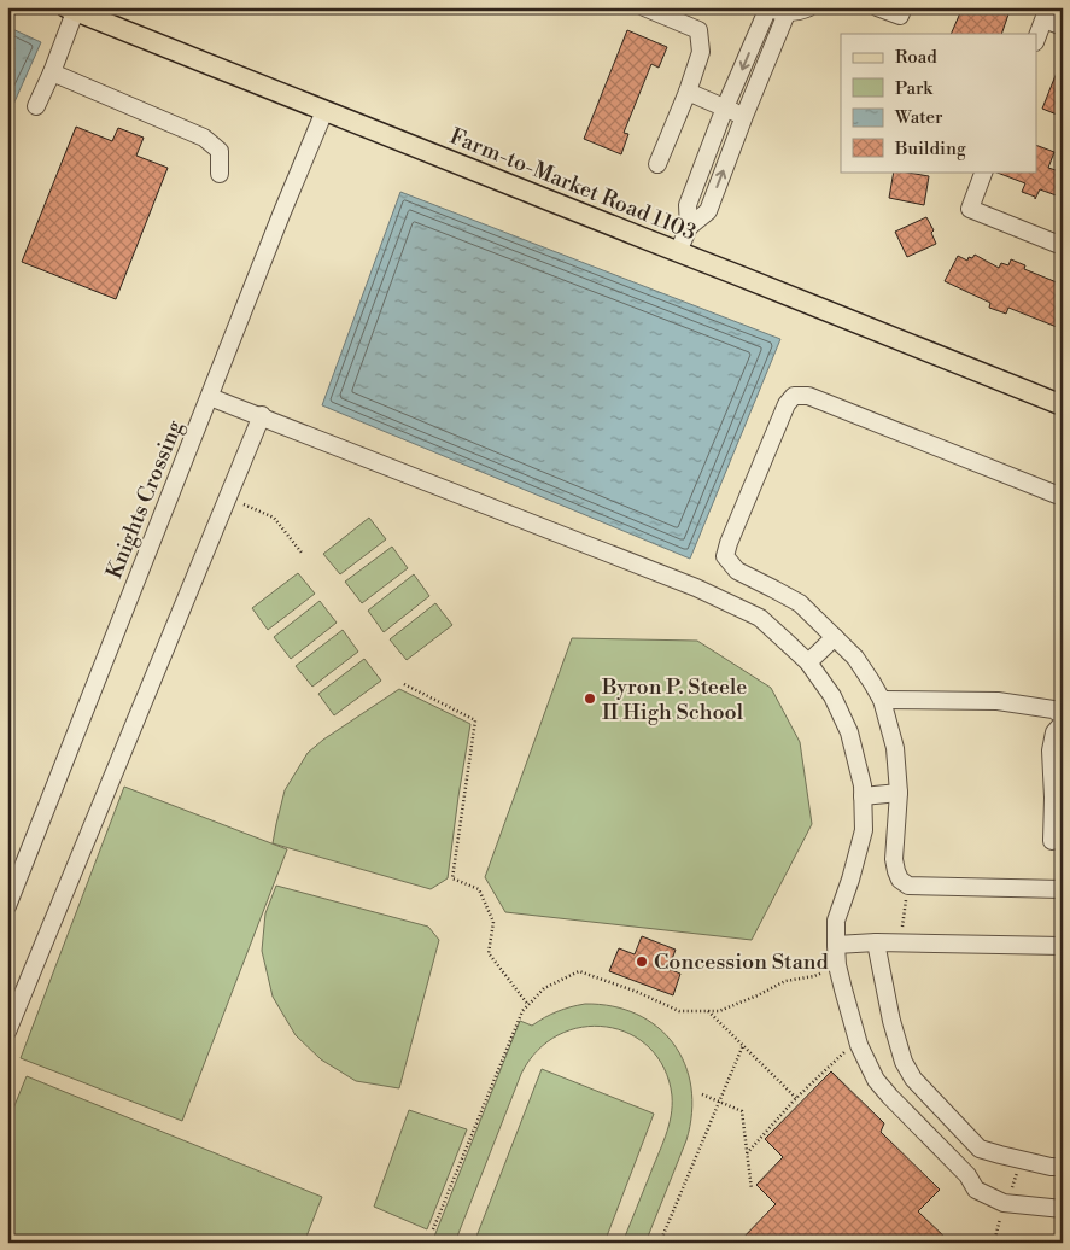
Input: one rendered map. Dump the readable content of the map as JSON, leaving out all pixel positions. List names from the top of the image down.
{
  "streets": {
    "main road": ["Farm-to-Market Road 1103"],
    "street": ["Knights Crossing"]
  },
  "crossings": [
    ["Farm-to-Market Road 1103", "Knights Crossing"]
  ],
  "places": ["Byron P. Steele II High School", "Concession Stand"],
  "legend": [
    "Road",
    "Park",
    "Water",
    "Building"
  ]
}
